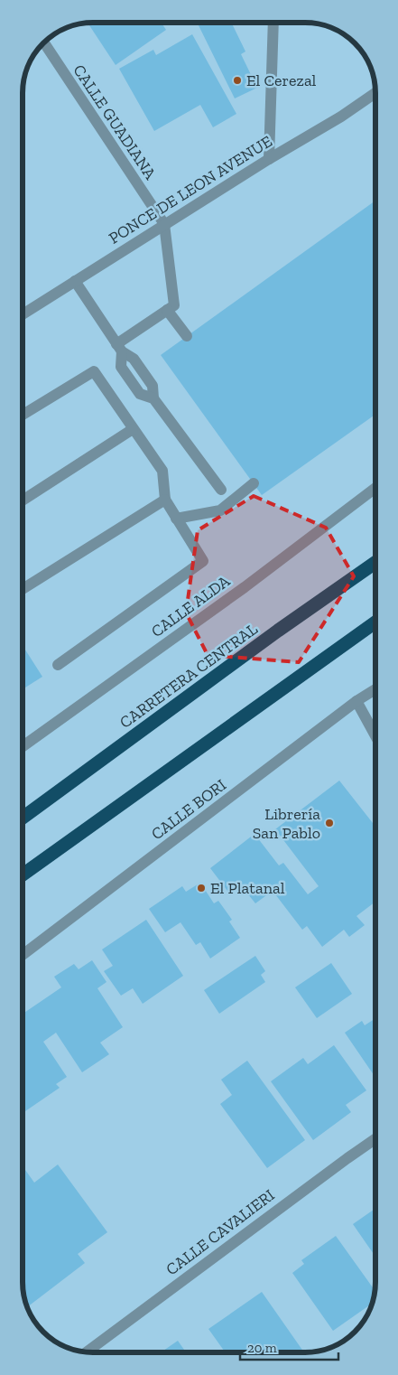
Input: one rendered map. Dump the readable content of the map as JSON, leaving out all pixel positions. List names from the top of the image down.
{
  "streets": {
    "highway": ["CARRETERA CENTRAL"],
    "street": [
      "CALLE GUADIANA",
      "PONCE DE LEON AVENUE",
      "CALLE ALDA",
      "CALLE BORI",
      "CALLE CAVALIERI"
    ]
  },
  "crossings": [
    ["CALLE GUADIANA", "PONCE DE LEON AVENUE"]
  ],
  "places": ["El Cerezal", "Librería San Pablo", "El Platanal"],
  "scale_bar": "20 m"
}
